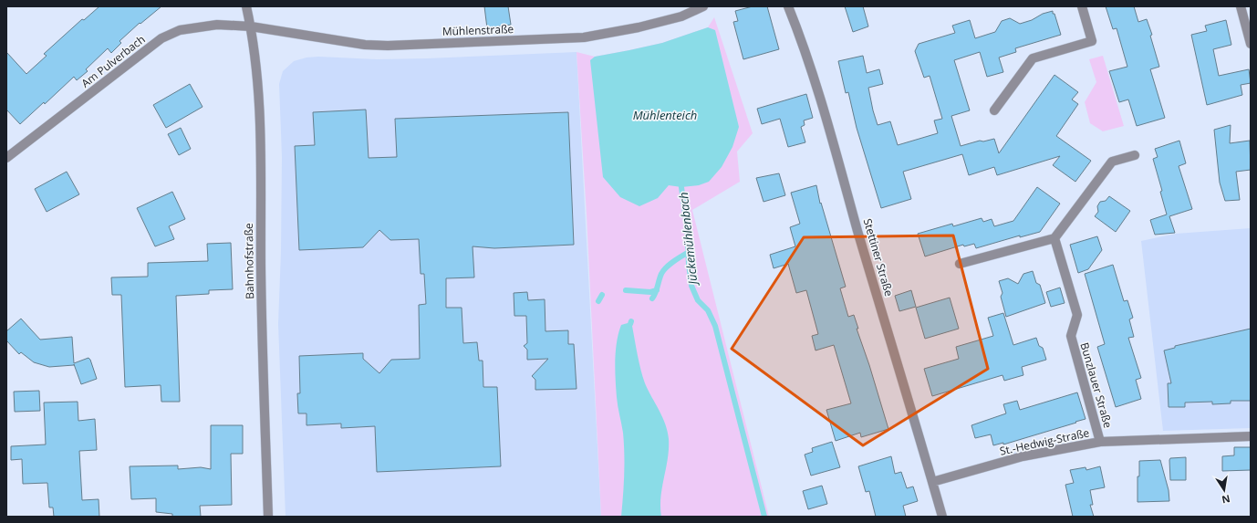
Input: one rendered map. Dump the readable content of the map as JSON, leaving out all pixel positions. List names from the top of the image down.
{
  "streets": {
    "street": [
      "Mühlenstraße",
      "Am Pulverbach",
      "Stettiner Straße",
      "Bahnhofstraße",
      "Bunzlauer Straße",
      "St.-Hedwig-Straße"
    ]
  },
  "crossings": [
    ["Mühlenstraße", "Am Pulverbach"],
    ["Mühlenstraße", "Bahnhofstraße"],
    ["Am Pulverbach", "Bahnhofstraße"],
    ["Stettiner Straße", "St.-Hedwig-Straße"],
    ["Bunzlauer Straße", "St.-Hedwig-Straße"]
  ],
  "water": ["Mühlenteich", "Jückemühlenbach"],
  "north": "bottom"
}
